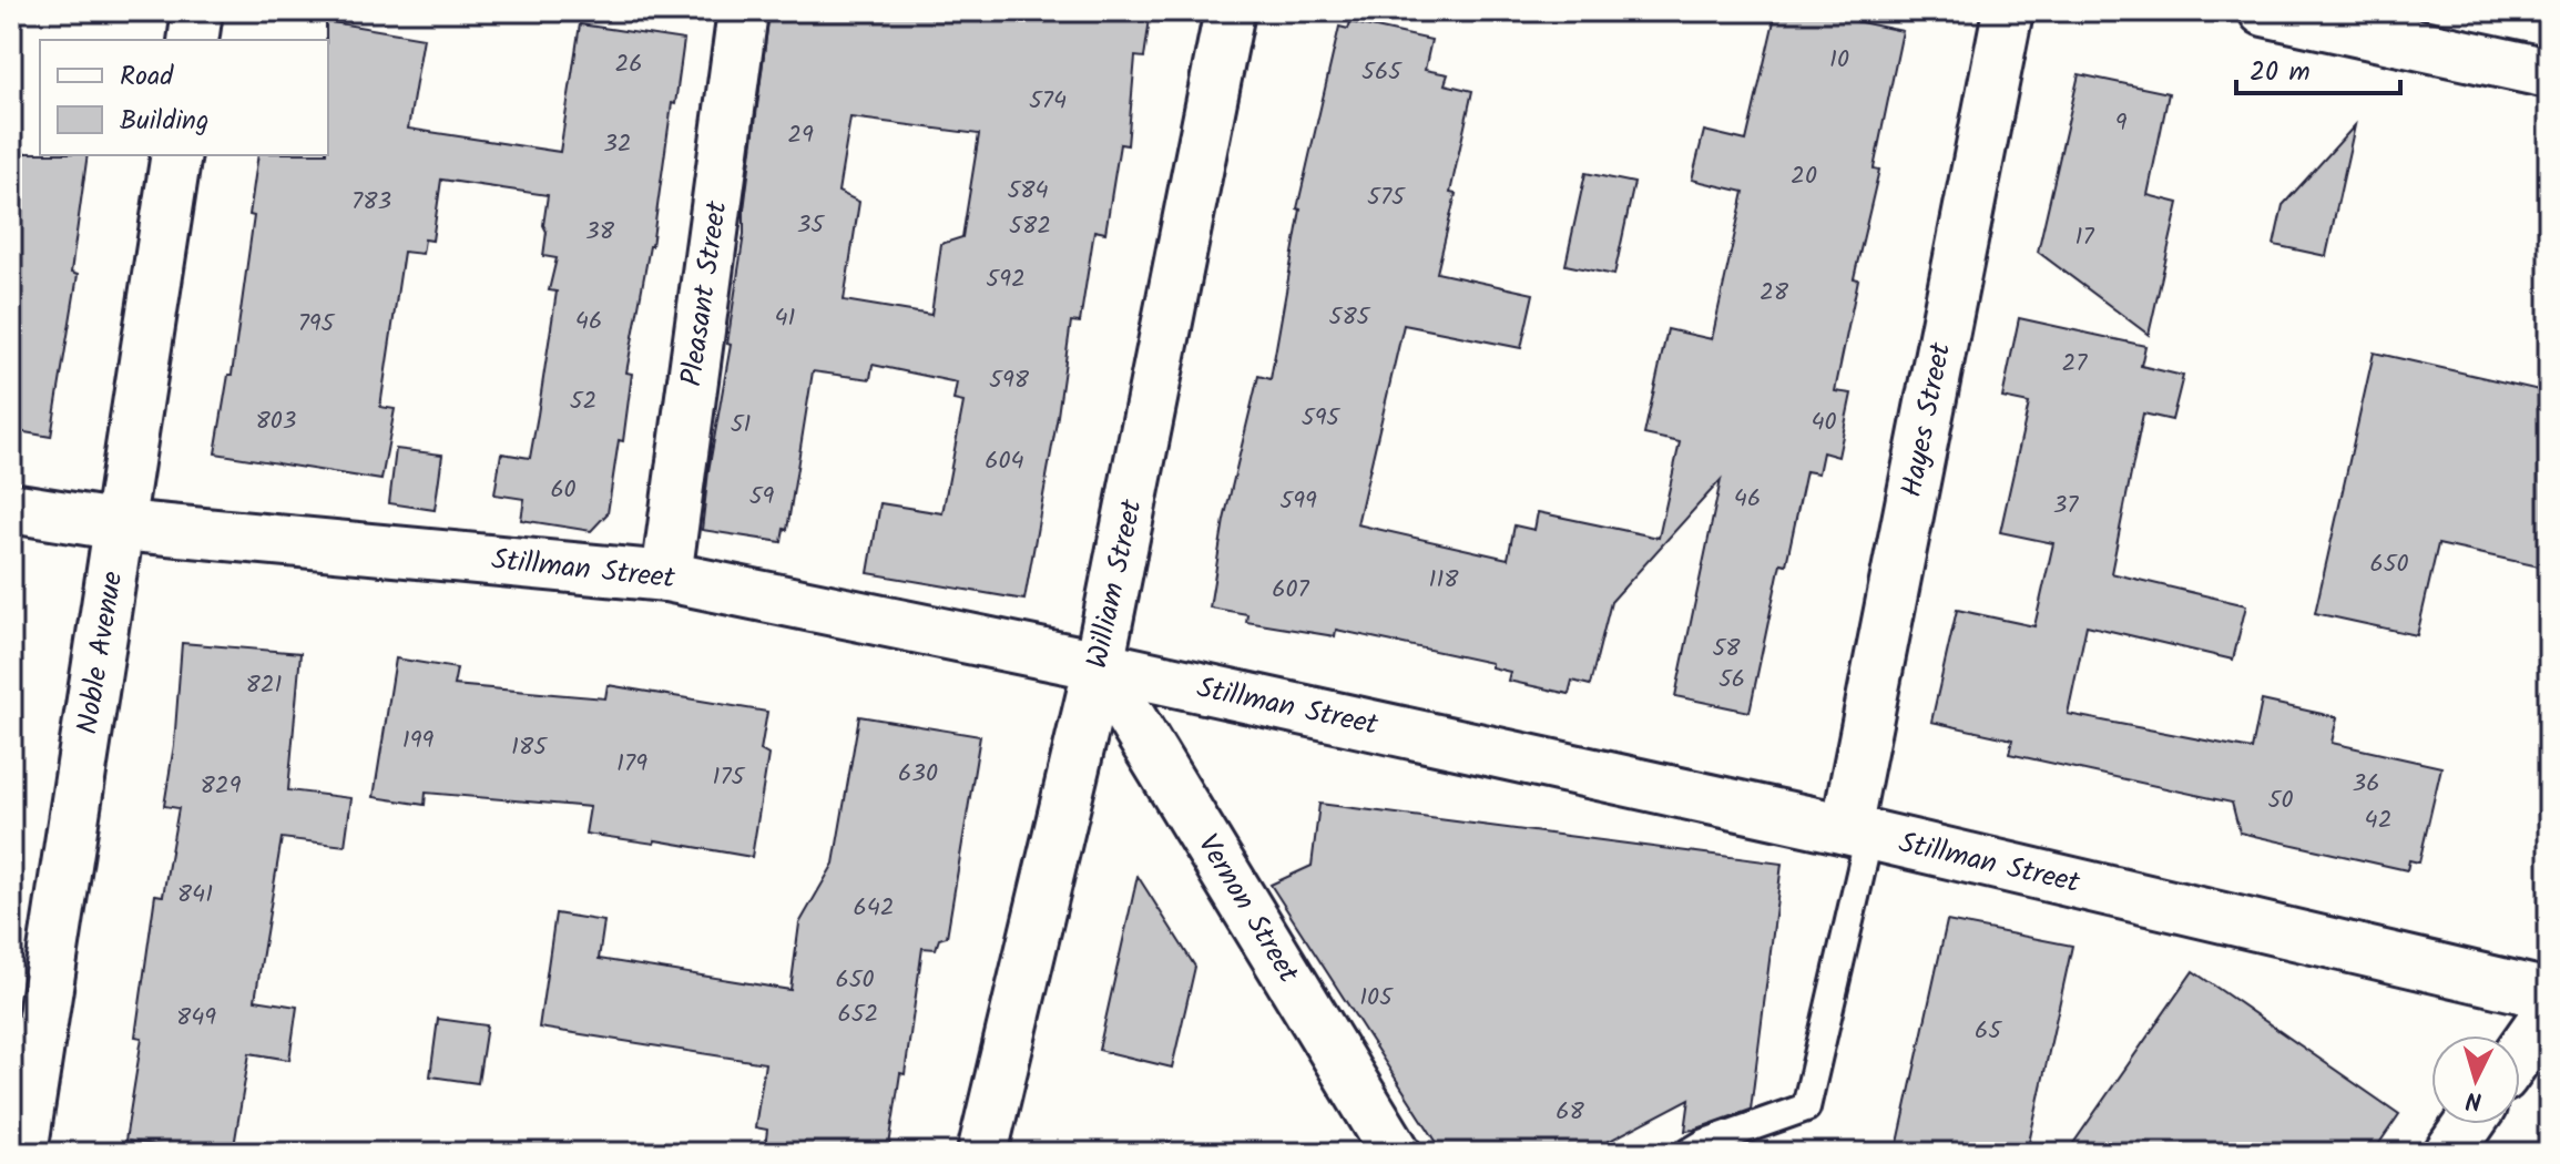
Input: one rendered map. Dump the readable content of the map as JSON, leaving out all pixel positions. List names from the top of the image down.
{
  "streets": {
    "street": [
      "Pleasant Street",
      "Hayes Street",
      "Stillman Street",
      "William Street",
      "Noble Avenue",
      "Vernon Street"
    ]
  },
  "crossings": [
    ["Pleasant Street", "Stillman Street"],
    ["Hayes Street", "Stillman Street"],
    ["Stillman Street", "William Street"],
    ["Stillman Street", "Noble Avenue"],
    ["Stillman Street", "Vernon Street"],
    ["William Street", "Vernon Street"]
  ],
  "house_numbers": [
    "10",
    "26",
    "565",
    "574",
    "9",
    "29",
    "32",
    "20",
    "584",
    "575",
    "783",
    "35",
    "582",
    "38",
    "17",
    "592",
    "28",
    "585",
    "41",
    "46",
    "795",
    "27",
    "598",
    "52",
    "595",
    "803",
    "40",
    "51",
    "604",
    "60",
    "59",
    "46",
    "599",
    "37",
    "650",
    "118",
    "607",
    "58",
    "56",
    "821",
    "199",
    "185",
    "179",
    "630",
    "175",
    "36",
    "829",
    "50",
    "42",
    "841",
    "642",
    "650",
    "105",
    "652",
    "849",
    "65",
    "68"
  ],
  "legend": ["Road", "Building"],
  "scale_bar": "20 m",
  "north": "bottom"
}
